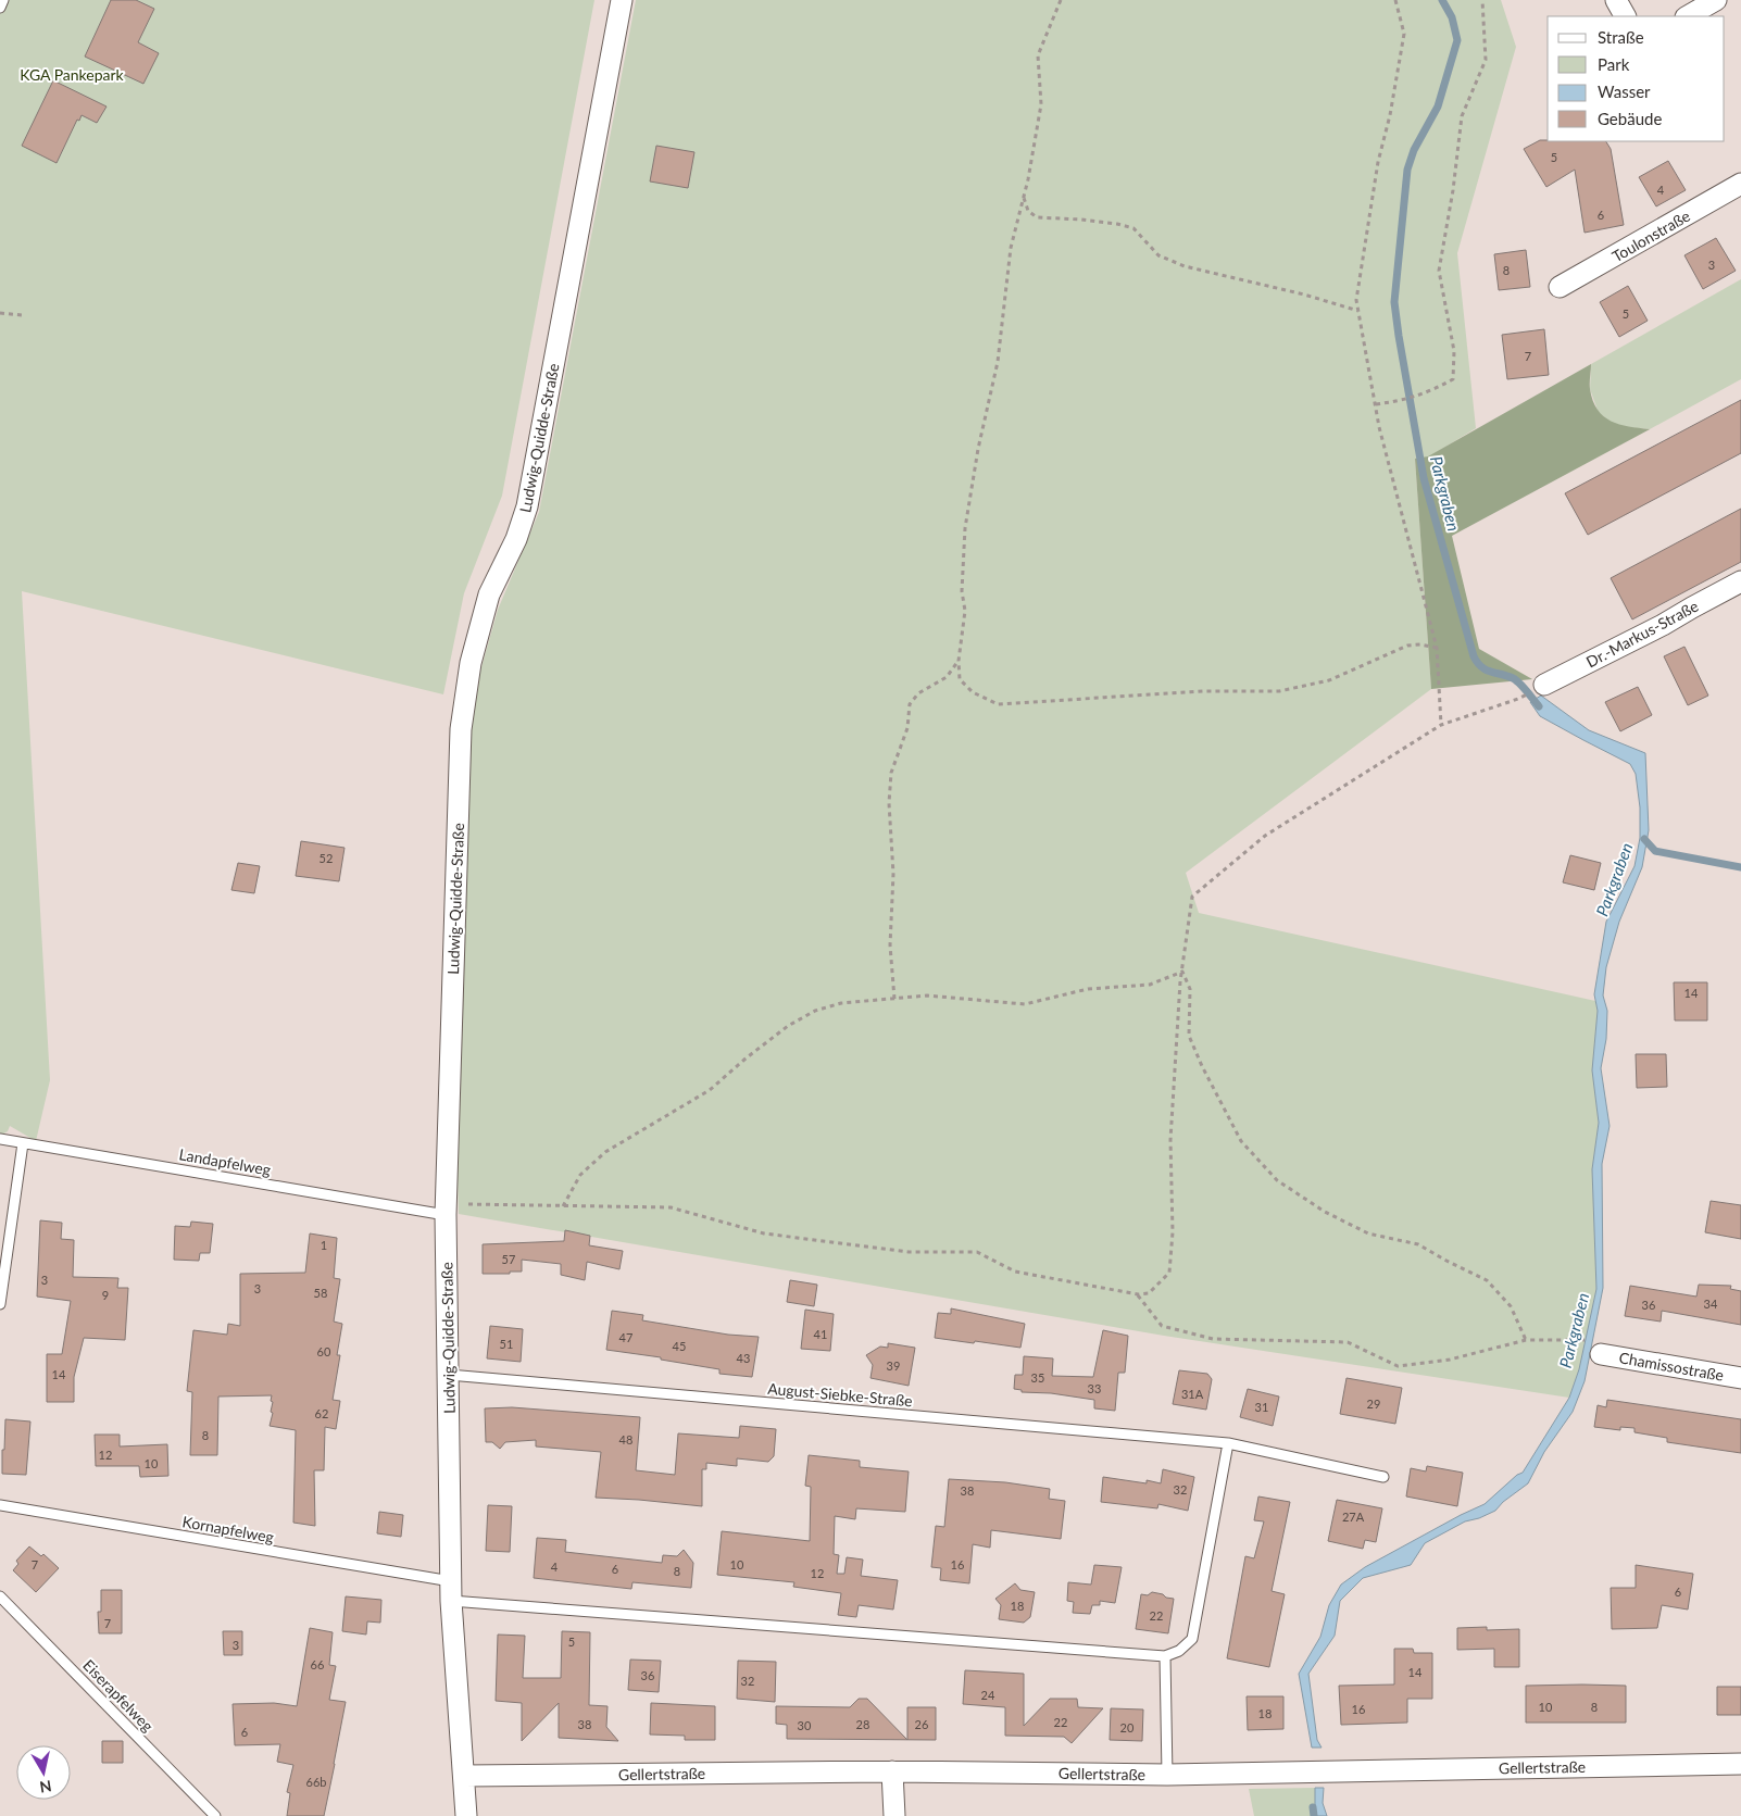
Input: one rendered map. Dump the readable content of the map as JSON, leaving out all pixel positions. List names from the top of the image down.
{
  "streets": {
    "street": [
      "Toulonstraße",
      "Ludwig-Quidde-Straße",
      "Dr.-Markus-Straße",
      "Chamissostraße",
      "Gellertstraße"
    ],
    "lane": [
      "Landapfelweg",
      "August-Siebke-Straße",
      "Kornapfelweg",
      "Eiserapfelweg"
    ]
  },
  "crossings": [
    ["Ludwig-Quidde-Straße", "Landapfelweg"],
    ["Ludwig-Quidde-Straße", "August-Siebke-Straße"],
    ["Ludwig-Quidde-Straße", "Kornapfelweg"],
    ["Ludwig-Quidde-Straße", "Gellertstraße"]
  ],
  "water": ["Parkgraben"],
  "parks": ["KGA Pankepark"],
  "house_numbers": [
    "5",
    "4",
    "6",
    "3",
    "8",
    "5",
    "7",
    "52",
    "14",
    "1",
    "57",
    "3",
    "3",
    "58",
    "9",
    "34",
    "36",
    "41",
    "47",
    "51",
    "45",
    "60",
    "43",
    "39",
    "14",
    "35",
    "33",
    "31A",
    "29",
    "31",
    "62",
    "8",
    "48",
    "12",
    "10",
    "32",
    "38",
    "27A",
    "7",
    "10",
    "16",
    "4",
    "6",
    "8",
    "12",
    "6",
    "18",
    "22",
    "7",
    "5",
    "3",
    "66",
    "14",
    "36",
    "32",
    "24",
    "10",
    "8",
    "16",
    "18",
    "22",
    "38",
    "28",
    "26",
    "30",
    "20",
    "6",
    "66b"
  ],
  "legend": [
    "Straße",
    "Park",
    "Wasser",
    "Gebäude"
  ],
  "north": "bottom"
}
